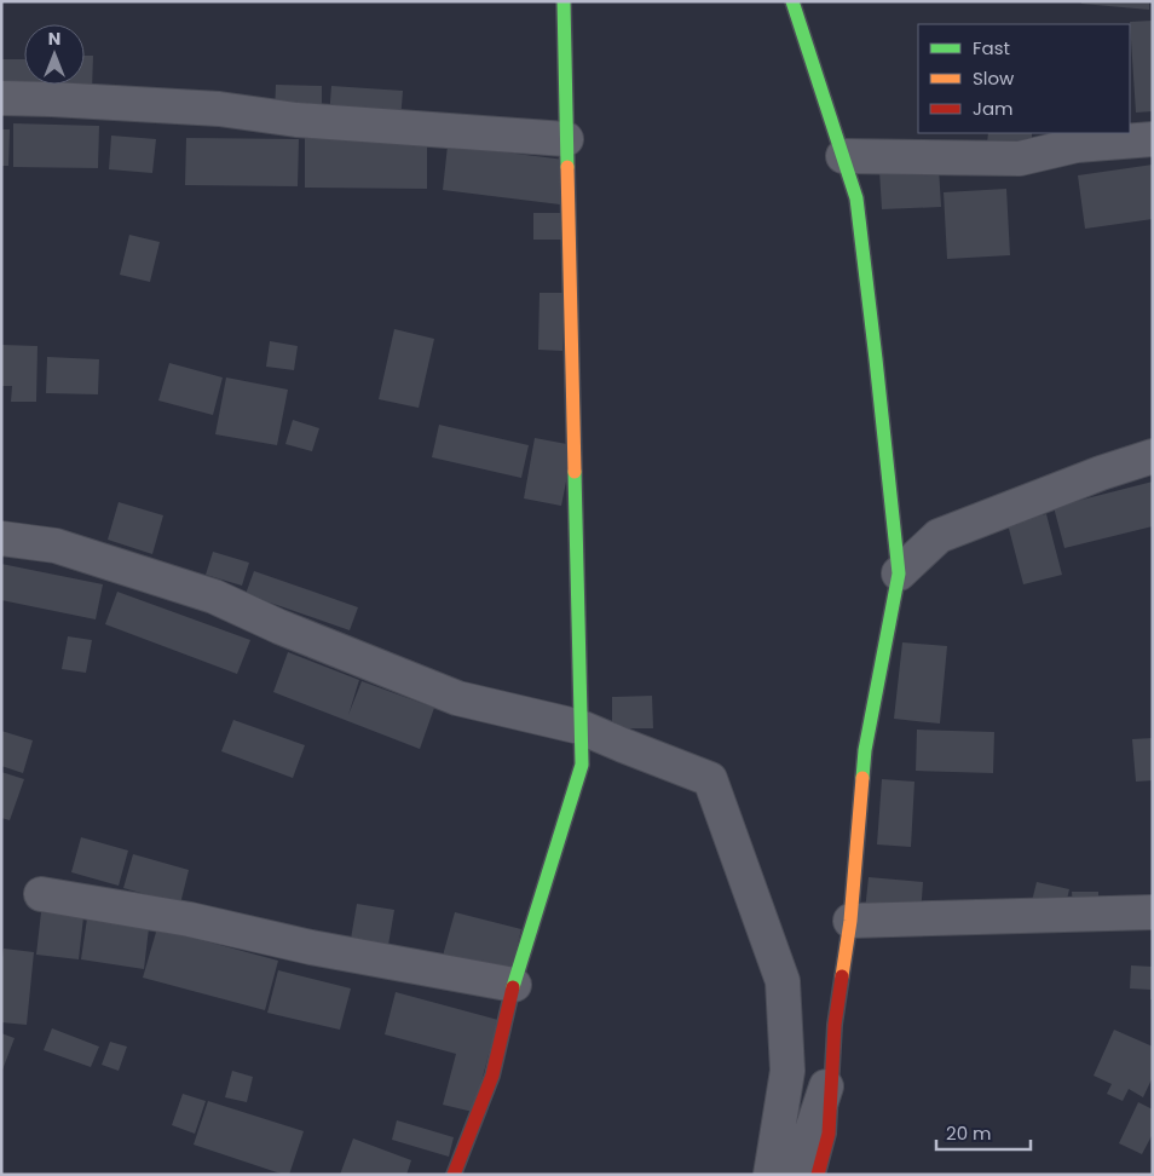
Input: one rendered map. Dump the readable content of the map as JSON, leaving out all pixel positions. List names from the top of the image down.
{
  "legend": ["Fast", "Slow", "Jam"],
  "scale_bar": "20 m",
  "north": "top"
}
